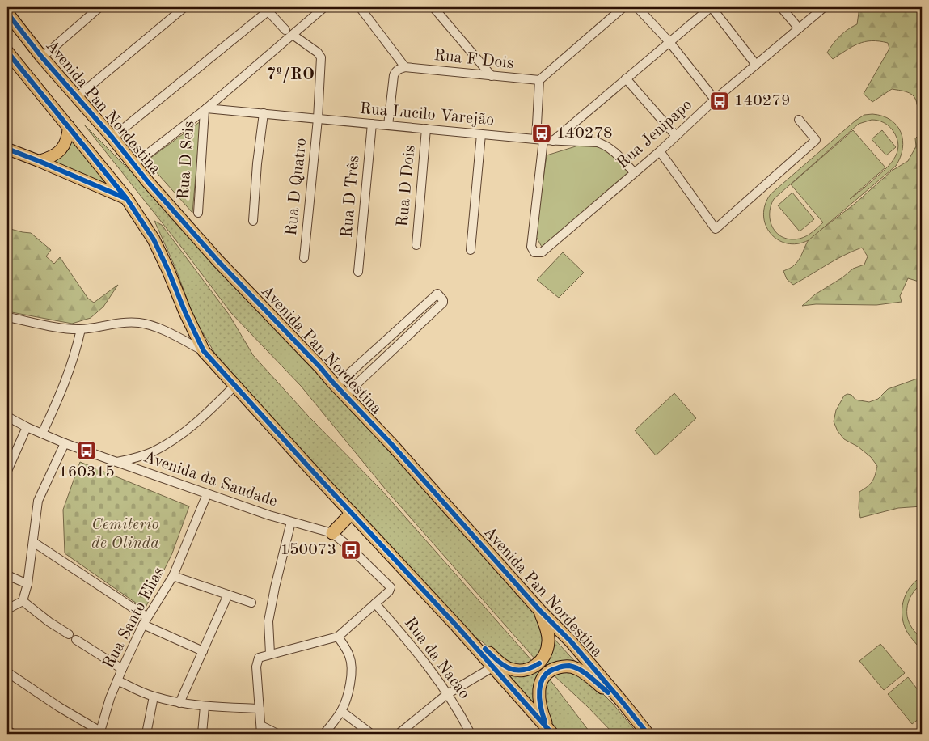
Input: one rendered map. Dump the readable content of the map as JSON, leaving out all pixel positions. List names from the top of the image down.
{
  "streets": {
    "highway": ["Avenida Pan Nordestina"],
    "street": [
      "Rua F Dois",
      "Rua Lucilo Varejão",
      "Rua Jenipapo",
      "Rua D Seis",
      "Rua D Dois",
      "Rua D Quatro",
      "Rua D Três",
      "Avenida da Saudade",
      "Rua Santo Elias",
      "Rua da Nacao"
    ]
  },
  "crossings": [
    ["Rua Lucilo Varejão", "Rua Jenipapo"],
    ["Rua Lucilo Varejão", "Rua D Seis"],
    ["Rua Lucilo Varejão", "Rua D Dois"],
    ["Rua Lucilo Varejão", "Rua D Quatro"],
    ["Rua Lucilo Varejão", "Rua D Três"],
    ["Avenida da Saudade", "Rua Santo Elias"],
    ["Avenida da Saudade", "Rua da Nacao"]
  ],
  "districts": ["7º/RO"],
  "parks": ["Cemiterio de Olinda"],
  "places": {
    "bus stop": [
      "140279",
      "140278",
      "160315",
      "150073"
    ]
  }
}
